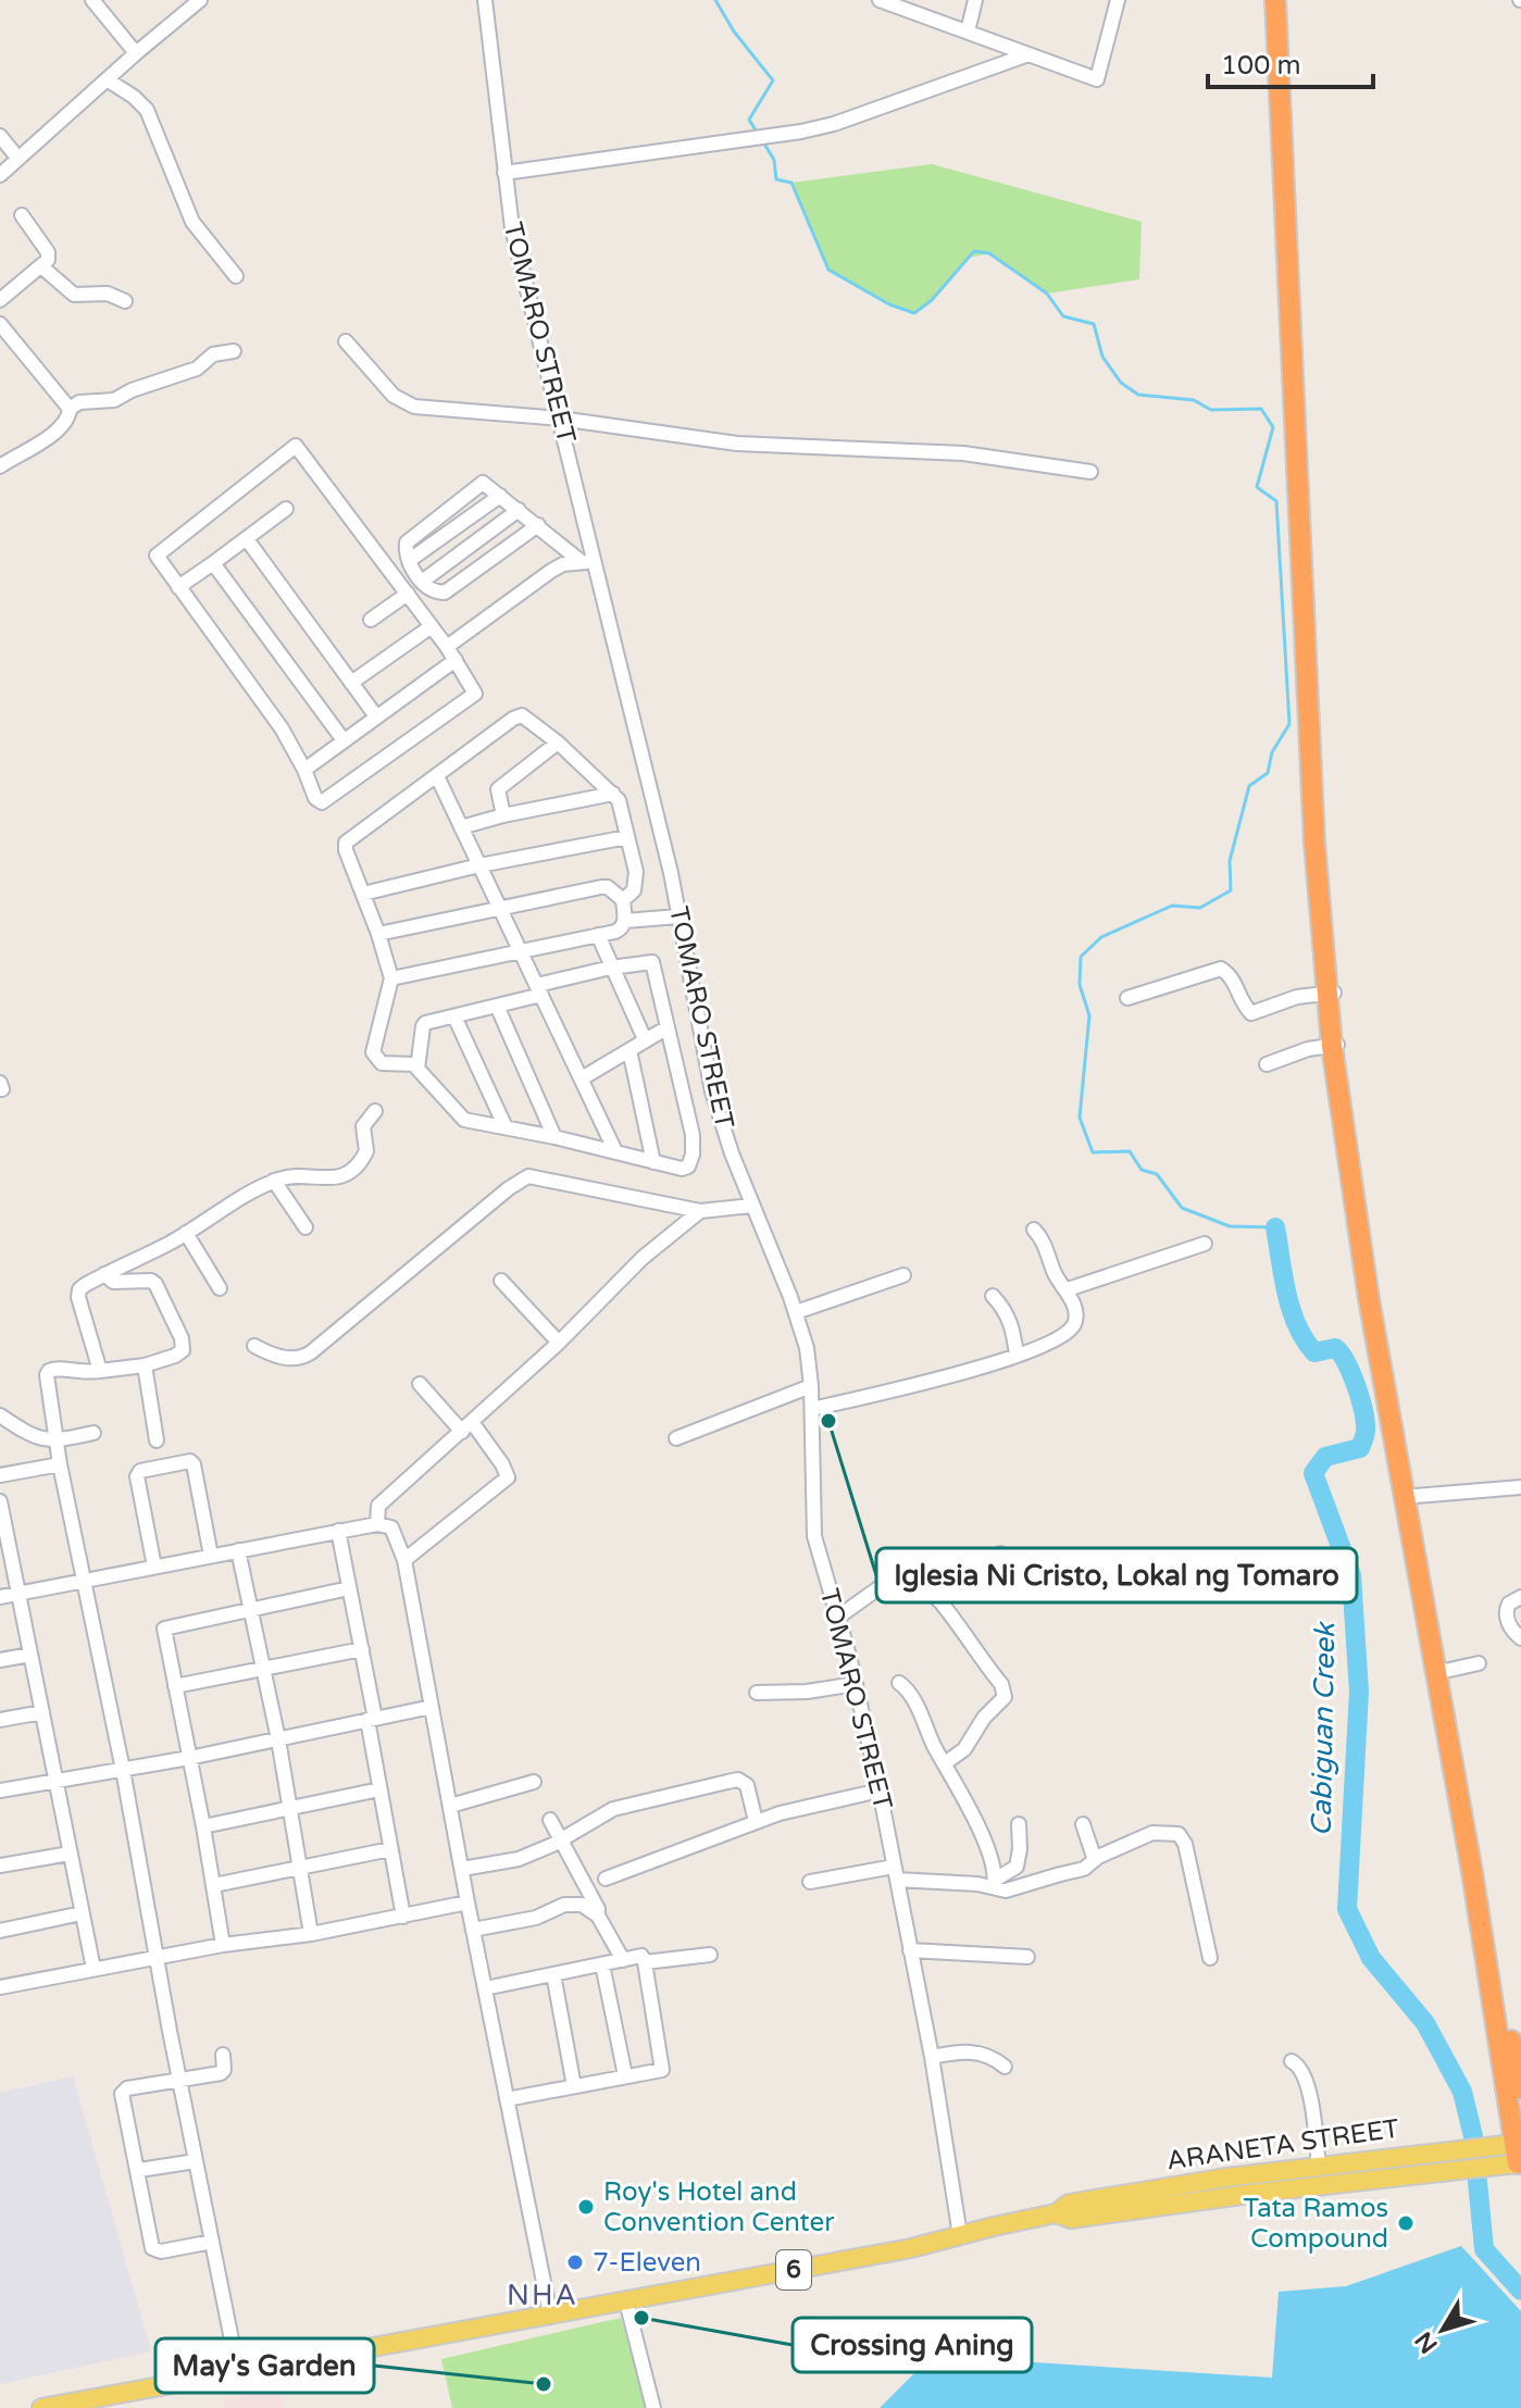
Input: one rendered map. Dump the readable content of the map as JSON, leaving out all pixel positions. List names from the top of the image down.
{
  "streets": {
    "main road": ["ARANETA STREET", "6"],
    "street": ["TOMARO STREET"]
  },
  "crossings": [
    ["TOMARO STREET", "ARANETA STREET"]
  ],
  "districts": ["NHA"],
  "water": ["Cabiguan Creek"],
  "places": [
    "Iglesia Ni Cristo, Lokal ng Tomaro",
    "Roy's Hotel and Convention Center",
    "Tata Ramos Compound",
    "7-Eleven",
    "Crossing Aning",
    "May's Garden"
  ],
  "scale_bar": "100 m",
  "north": "bottom left"
}
